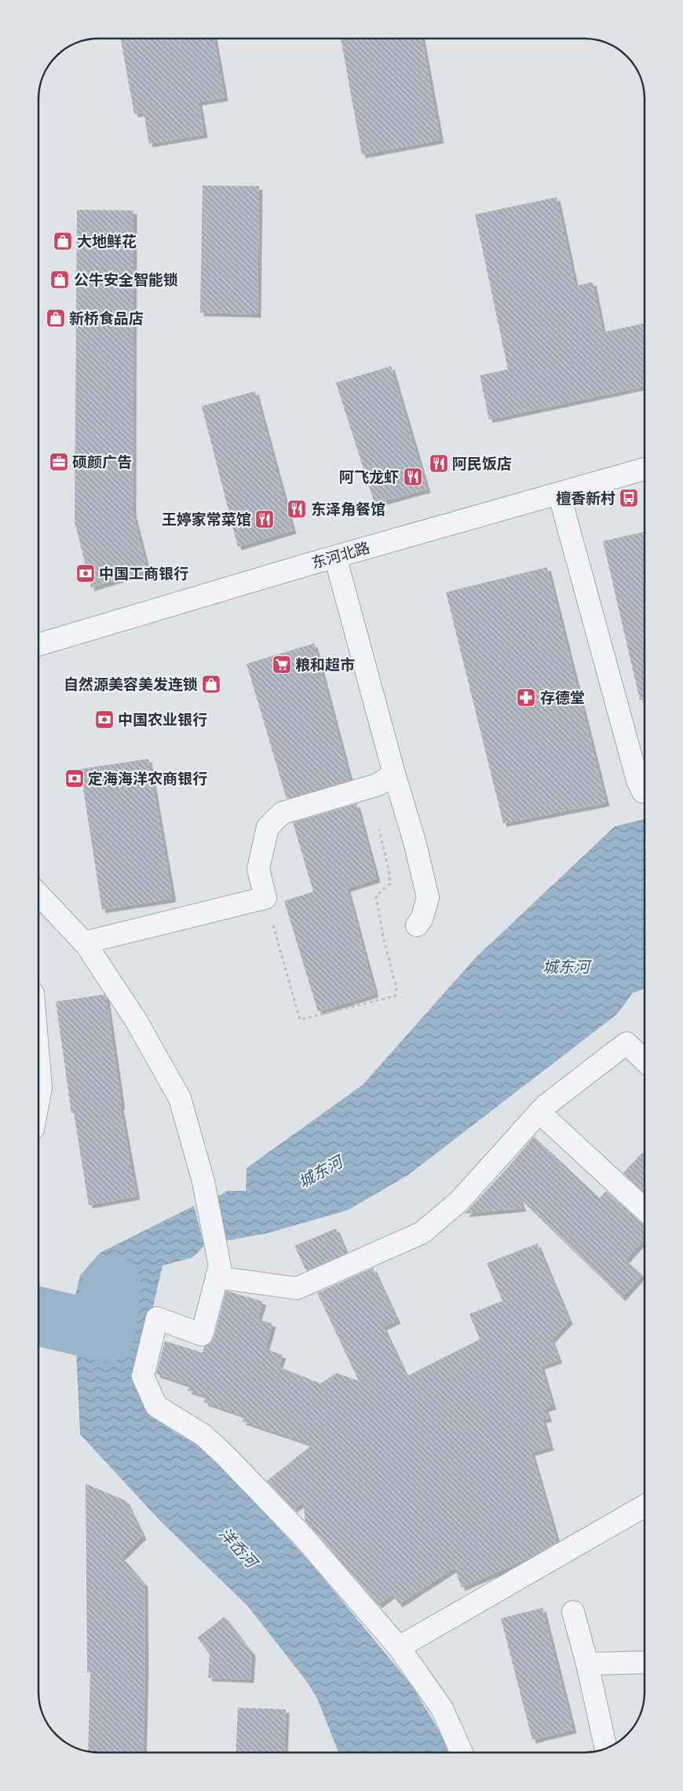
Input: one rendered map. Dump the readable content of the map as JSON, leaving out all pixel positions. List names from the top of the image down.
{
  "streets": {
    "street": ["东河北路"]
  },
  "water": ["城东河", "洋岙河"],
  "places": {
    "shop": [
      "大地鲜花",
      "公牛安全智能锁",
      "新桥食品店",
      "自然源美容美发连锁"
    ],
    "office": ["硕颜广告"],
    "restaurant": [
      "阿民饭店",
      "阿飞龙虾",
      "东泽角餐馆",
      "王婷家常菜馆"
    ],
    "bus stop": ["檀香新村"],
    "bank": ["中国工商银行", "中国农业银行", "定海海洋农商银行"],
    "supermarket": ["粮和超市"],
    "pharmacy": ["存德堂"]
  }
}
